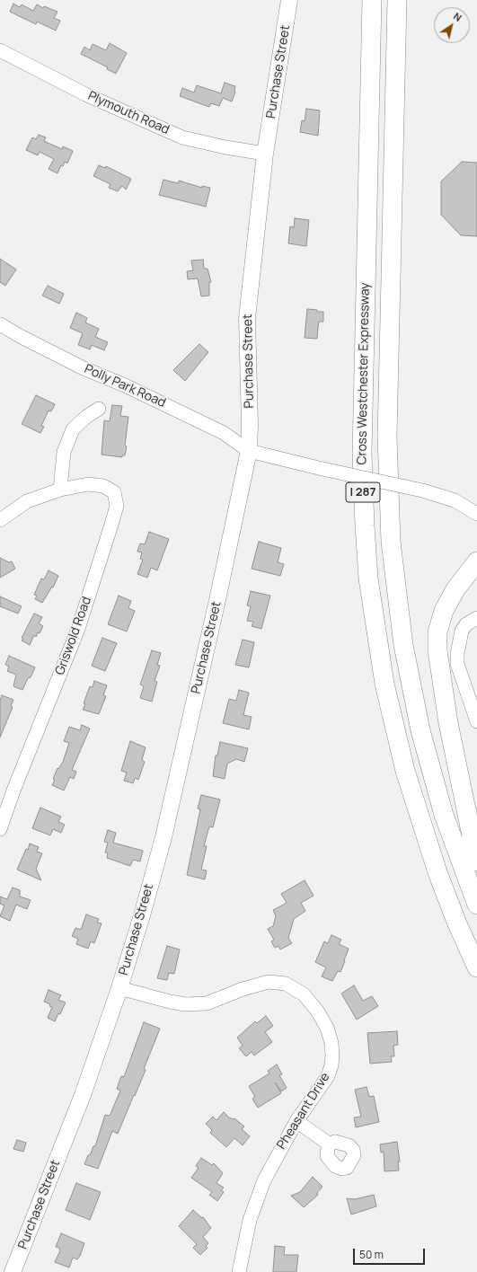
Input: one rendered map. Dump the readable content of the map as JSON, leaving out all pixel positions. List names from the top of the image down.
{
  "streets": {
    "highway": ["Cross Westchester Expressway", "I 287"],
    "main road": ["Purchase Street"],
    "street": [
      "Plymouth Road",
      "Polly Park Road",
      "Griswold Road",
      "Pheasant Drive"
    ]
  },
  "crossings": [
    ["Purchase Street", "Plymouth Road"],
    ["Purchase Street", "Polly Park Road"],
    ["Purchase Street", "Pheasant Drive"]
  ],
  "scale_bar": "50 m",
  "north": "top right"
}
